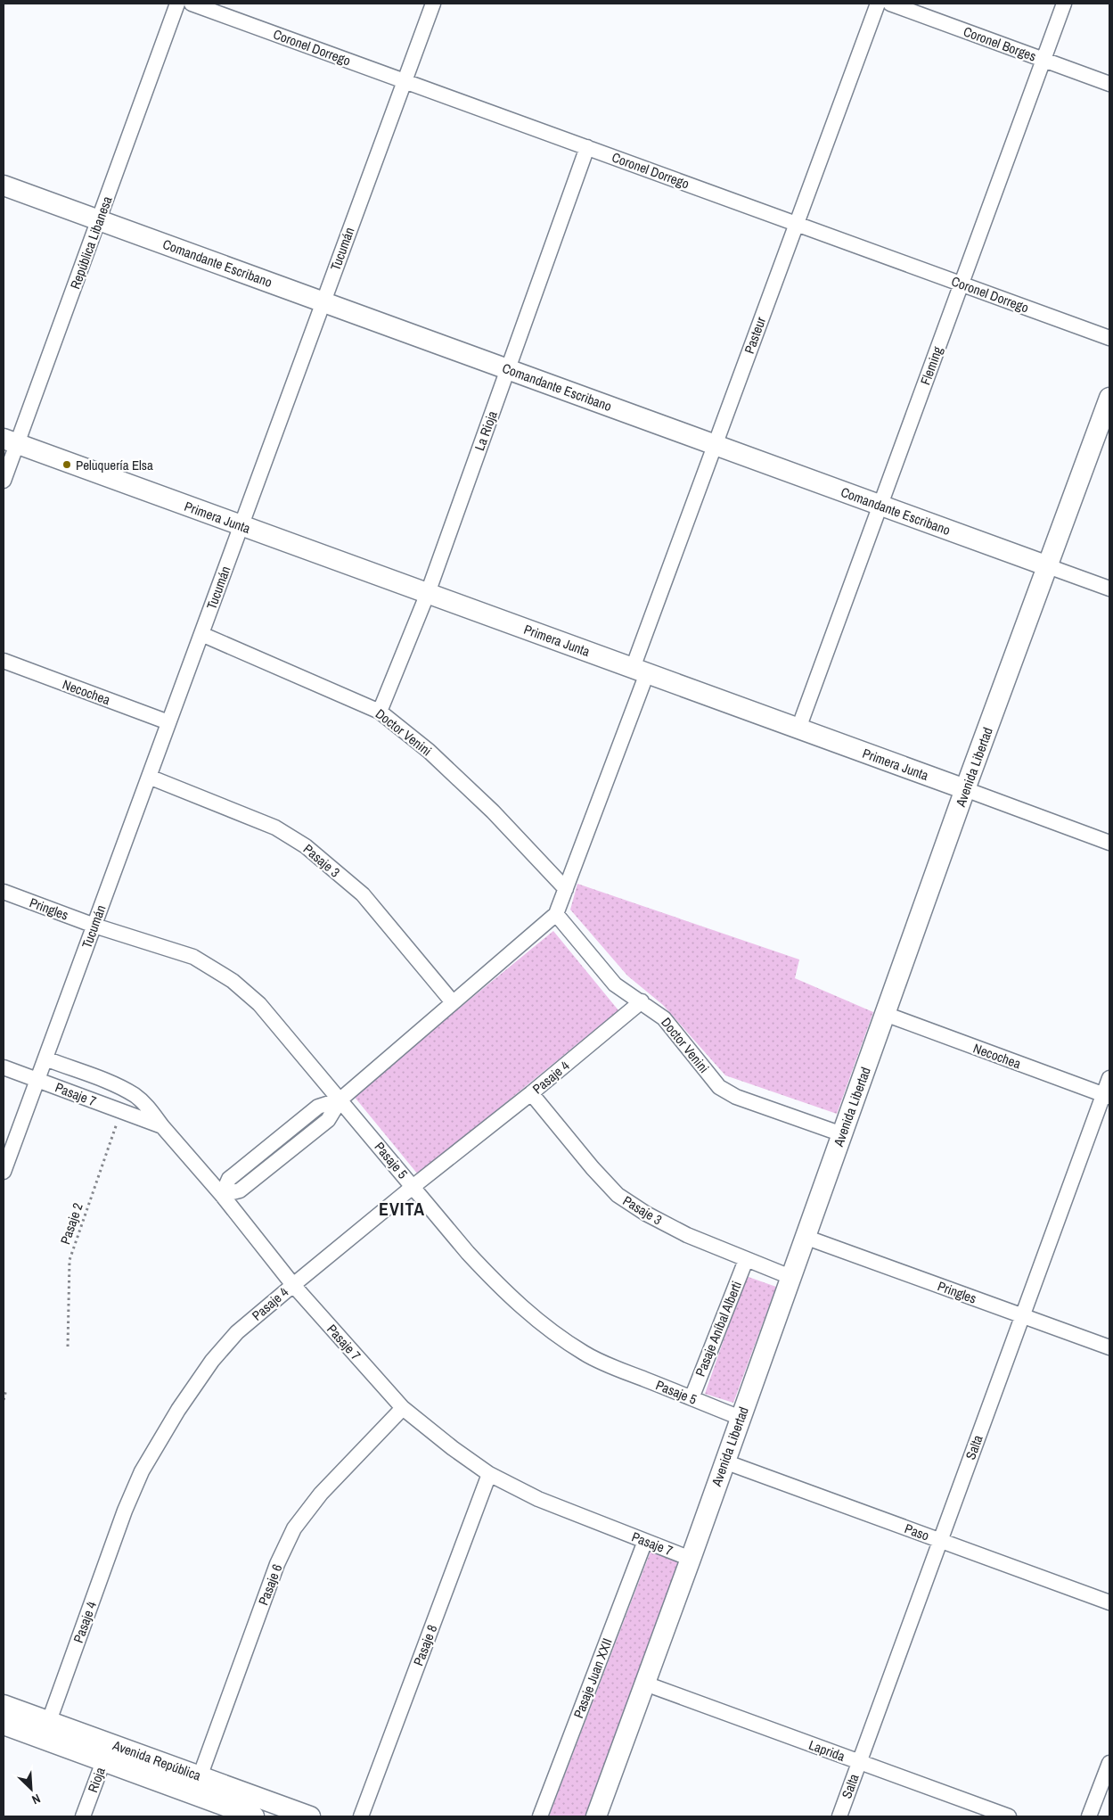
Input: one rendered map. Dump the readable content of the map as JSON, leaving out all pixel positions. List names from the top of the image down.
{
  "streets": {
    "main road": [
      "Comandante Escribano",
      "Primera Junta",
      "Avenida Libertad",
      "Avenida República"
    ],
    "street": [
      "Coronel Borges",
      "Coronel Dorrego",
      "República Libanesa",
      "Tucumán",
      "Pasteur",
      "Fleming",
      "La Rioja",
      "Necochea",
      "Doctor Venini",
      "Pasaje 3",
      "Pringles",
      "Pasaje 4",
      "Pasaje 7",
      "Pasaje 5",
      "Pasaje Aníbal Alberti",
      "Salta",
      "Paso",
      "Pasaje 6",
      "Pasaje 8",
      "Pasaje Juan XXII",
      "Laprida",
      "Rioja"
    ],
    "path": ["Pasaje 2"]
  },
  "crossings": [
    ["Coronel Borges", "Fleming"],
    ["Coronel Dorrego", "Tucumán"],
    ["Coronel Dorrego", "Pasteur"],
    ["Coronel Dorrego", "Fleming"],
    ["Coronel Dorrego", "La Rioja"],
    ["República Libanesa", "Comandante Escribano"],
    ["República Libanesa", "Primera Junta"],
    ["Tucumán", "Comandante Escribano"],
    ["Tucumán", "Primera Junta"],
    ["Tucumán", "Necochea"],
    ["Tucumán", "Doctor Venini"],
    ["Tucumán", "Pasaje 3"],
    ["Tucumán", "Pringles"],
    ["Tucumán", "Pasaje 7"],
    ["Tucumán", "Pasaje 5"],
    ["Comandante Escribano", "Pasteur"],
    ["Comandante Escribano", "Fleming"],
    ["Comandante Escribano", "La Rioja"],
    ["Comandante Escribano", "Avenida Libertad"],
    ["Pasteur", "Primera Junta"],
    ["Pasteur", "Doctor Venini"],
    ["Fleming", "Primera Junta"],
    ["La Rioja", "Primera Junta"],
    ["La Rioja", "Doctor Venini"],
    ["Primera Junta", "Avenida Libertad"],
    ["Necochea", "Avenida Libertad"],
    ["Necochea", "Salta"],
    ["Doctor Venini", "Avenida Libertad"],
    ["Doctor Venini", "Pasaje 4"],
    ["Avenida Libertad", "Pasaje 3"],
    ["Avenida Libertad", "Pringles"],
    ["Avenida Libertad", "Pasaje 7"],
    ["Avenida Libertad", "Pasaje 5"],
    ["Avenida Libertad", "Paso"],
    ["Avenida Libertad", "Laprida"],
    ["Pasaje 3", "Pasaje 4"],
    ["Pasaje 3", "Pasaje Aníbal Alberti"],
    ["Pringles", "Pasaje 5"],
    ["Pringles", "Salta"],
    ["Pasaje 4", "Pasaje 7"],
    ["Pasaje 4", "Pasaje 5"],
    ["Pasaje 4", "Avenida República"],
    ["Pasaje 7", "Pasaje 2"],
    ["Pasaje 7", "Pasaje 6"],
    ["Pasaje 7", "Pasaje 8"],
    ["Pasaje 7", "Pasaje Juan XXII"],
    ["Pasaje 5", "Pasaje Aníbal Alberti"],
    ["Salta", "Paso"],
    ["Salta", "Laprida"],
    ["Pasaje 6", "Avenida República"],
    ["Avenida República", "Rioja"]
  ],
  "districts": ["EVITA"],
  "places": ["Peluquería Elsa"],
  "north": "bottom right"
}
